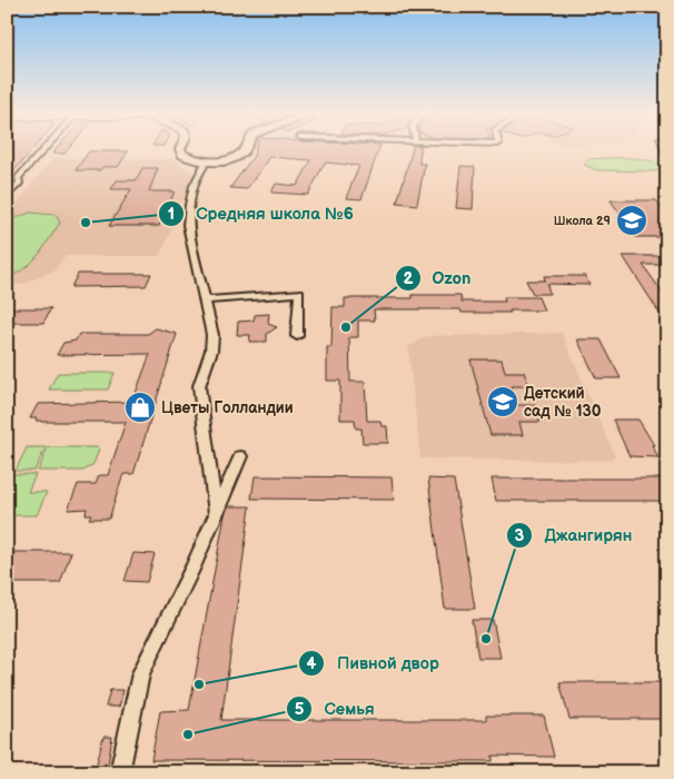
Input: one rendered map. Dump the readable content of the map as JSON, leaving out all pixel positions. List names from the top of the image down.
{
  "places": {
    "school or university": ["Школа 29", "Детский сад № 130"],
    "other": [
      "Средняя школа №6",
      "Ozon",
      "Джангирян",
      "Пивной двор",
      "Семья"
    ],
    "shop": ["Цветы Голландии"]
  }
}
